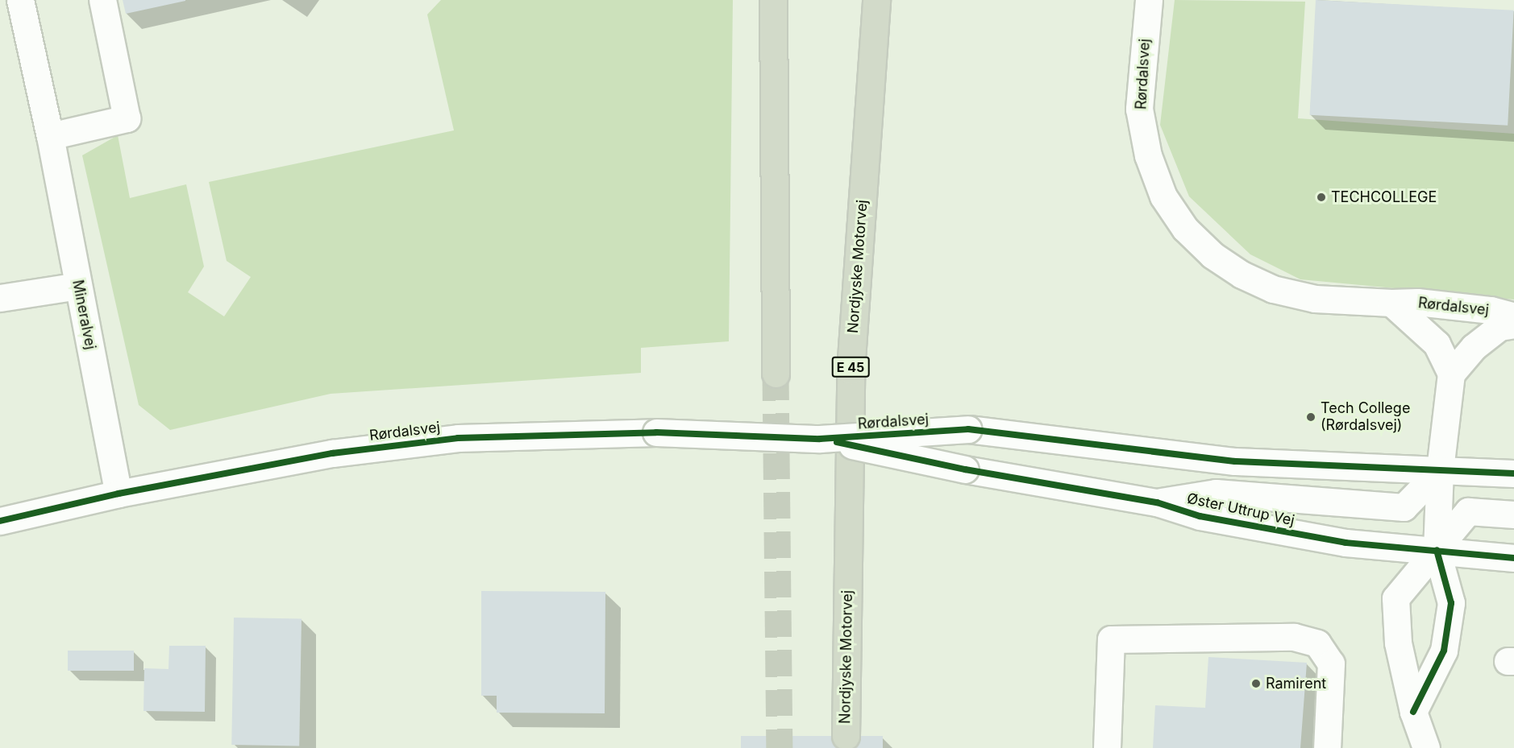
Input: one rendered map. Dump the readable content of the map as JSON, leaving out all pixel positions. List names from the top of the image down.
{
  "streets": {
    "highway": ["Nordjyske Motorvej", "E 45"],
    "street": ["Rørdalsvej", "Mineralvej", "Øster Uttrup Vej"]
  },
  "crossings": [
    ["Rørdalsvej", "Mineralvej"],
    ["Rørdalsvej", "Øster Uttrup Vej"]
  ],
  "places": ["TECHCOLLEGE", "Tech College (Rørdalsvej)", "Ramirent"]
}
